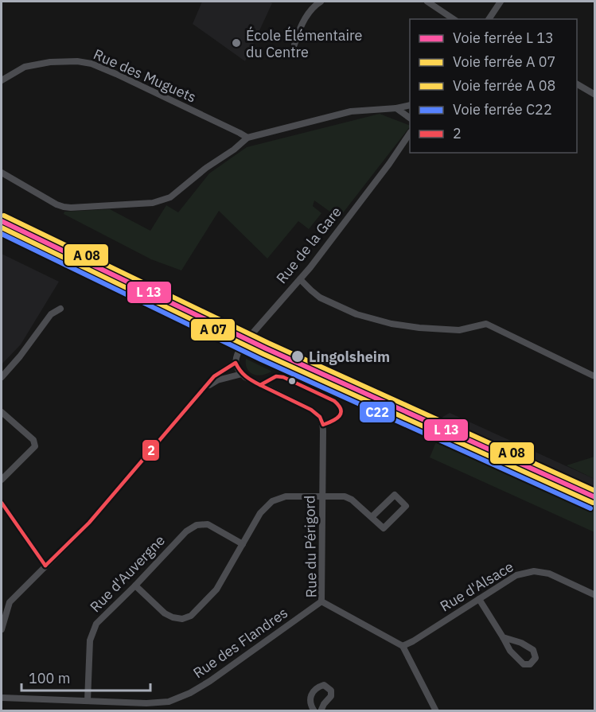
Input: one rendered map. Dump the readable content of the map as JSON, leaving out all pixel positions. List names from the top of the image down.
{
  "streets": {
    "street": [
      "Rue des Muguets",
      "Rue de la Gare",
      "Rue du Périgord",
      "Rue d'Auvergne",
      "Rue d'Alsace",
      "Rue des Flandres"
    ]
  },
  "crossings": [
    ["Rue du Périgord", "Rue d'Alsace"],
    ["Rue du Périgord", "Rue des Flandres"],
    ["Rue d'Auvergne", "Rue des Flandres"]
  ],
  "places": ["École Élémentaire du Centre", "Lingolsheim"],
  "lines": ["rail line C22", "transit line 2"],
  "legend": [
    "Voie ferrée L 13",
    "Voie ferrée A 07",
    "Voie ferrée A 08",
    "Voie ferrée C22",
    "2"
  ],
  "scale_bar": "100 m"
}
